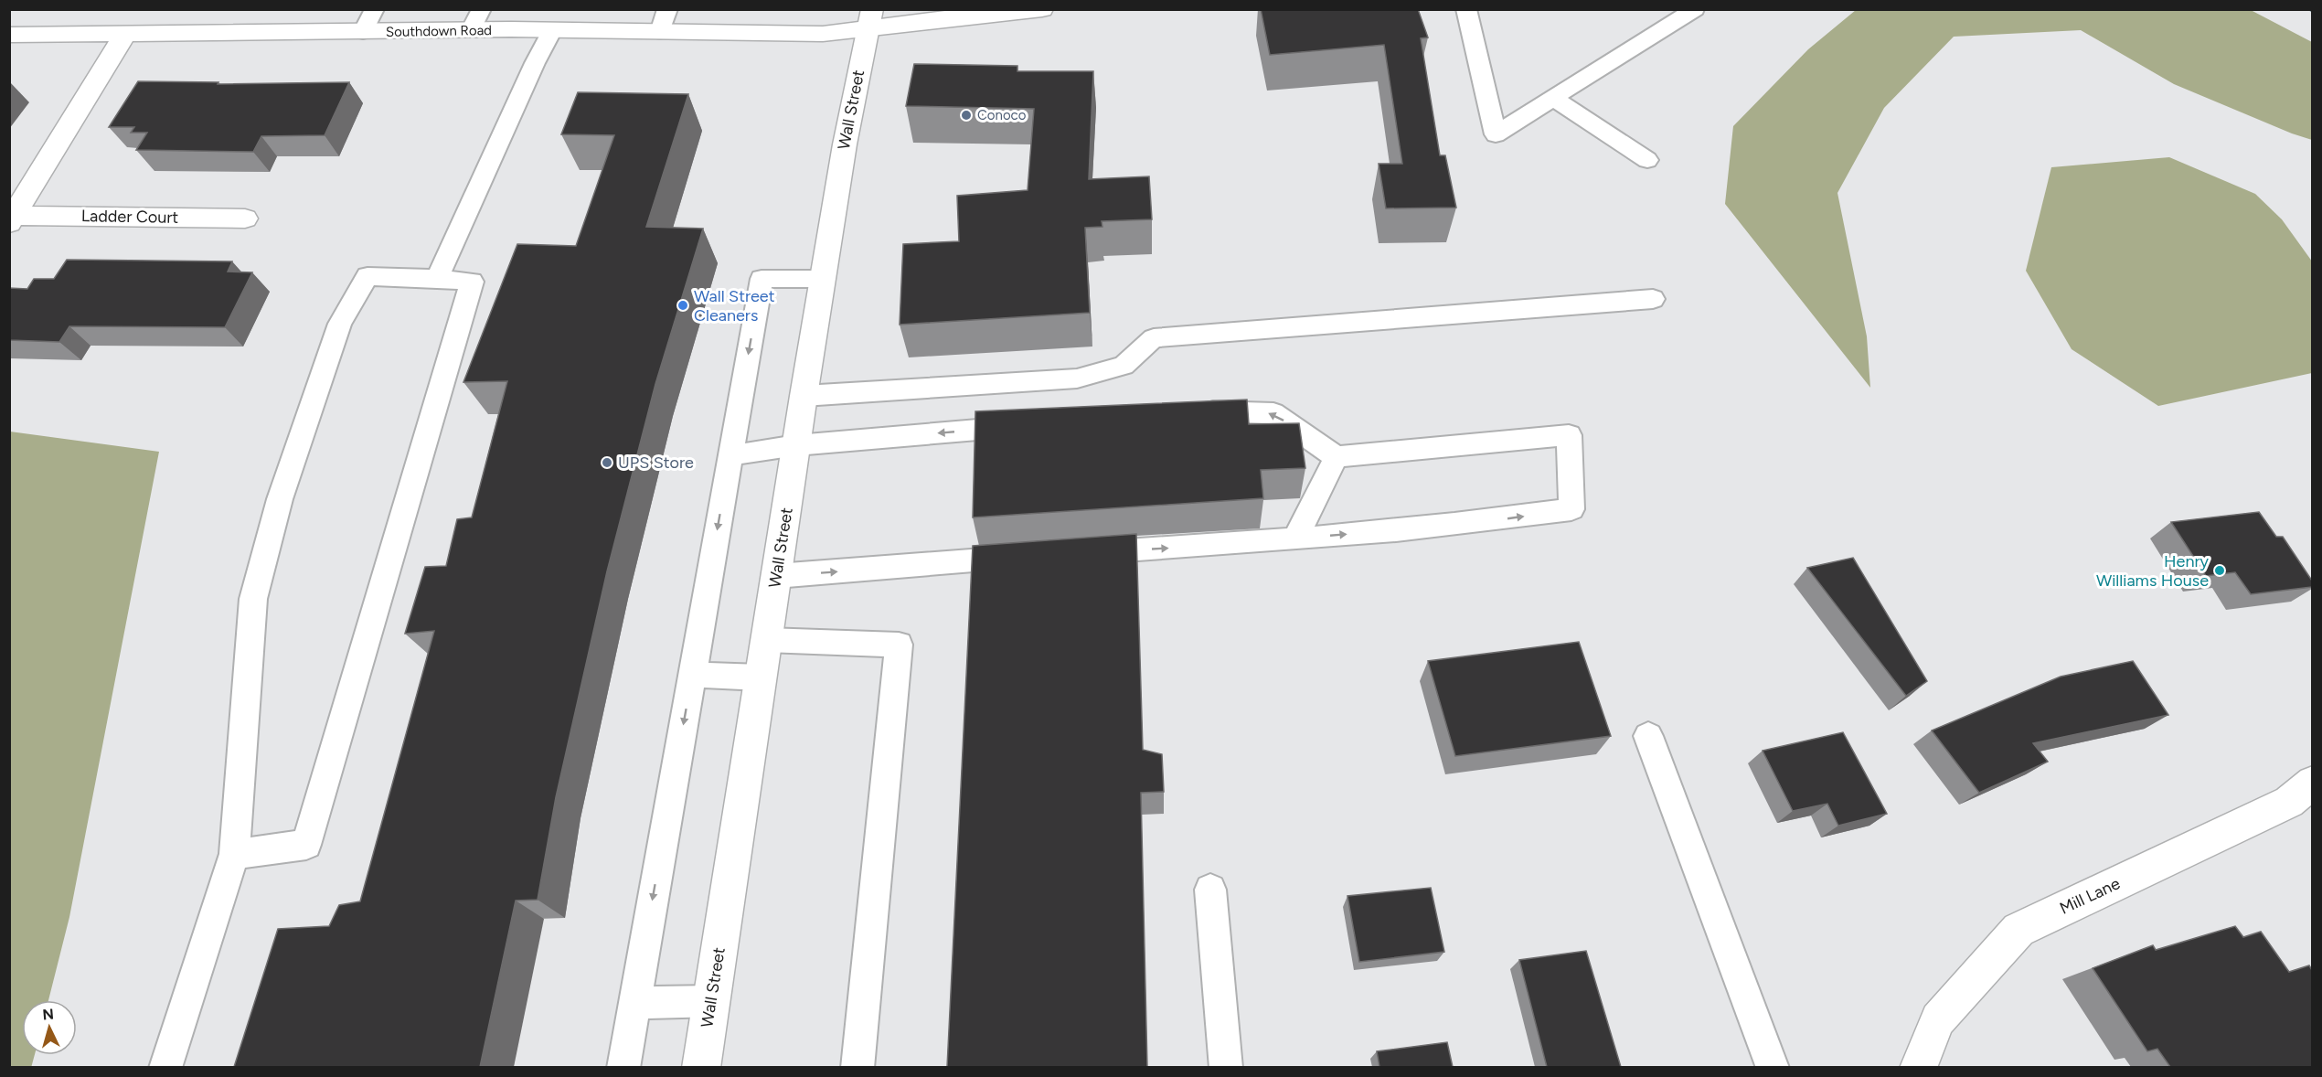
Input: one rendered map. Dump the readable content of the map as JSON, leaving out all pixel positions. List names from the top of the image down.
{
  "streets": {
    "street": [
      "Southdown Road",
      "Wall Street",
      "Ladder Court",
      "Mill Lane"
    ]
  },
  "crossings": [
    ["Southdown Road", "Wall Street"],
    ["Southdown Road", "Ladder Court"]
  ],
  "places": [
    "Conoco",
    "Wall Street Cleaners",
    "UPS Store",
    "Henry Williams House"
  ],
  "north": "top"
}
